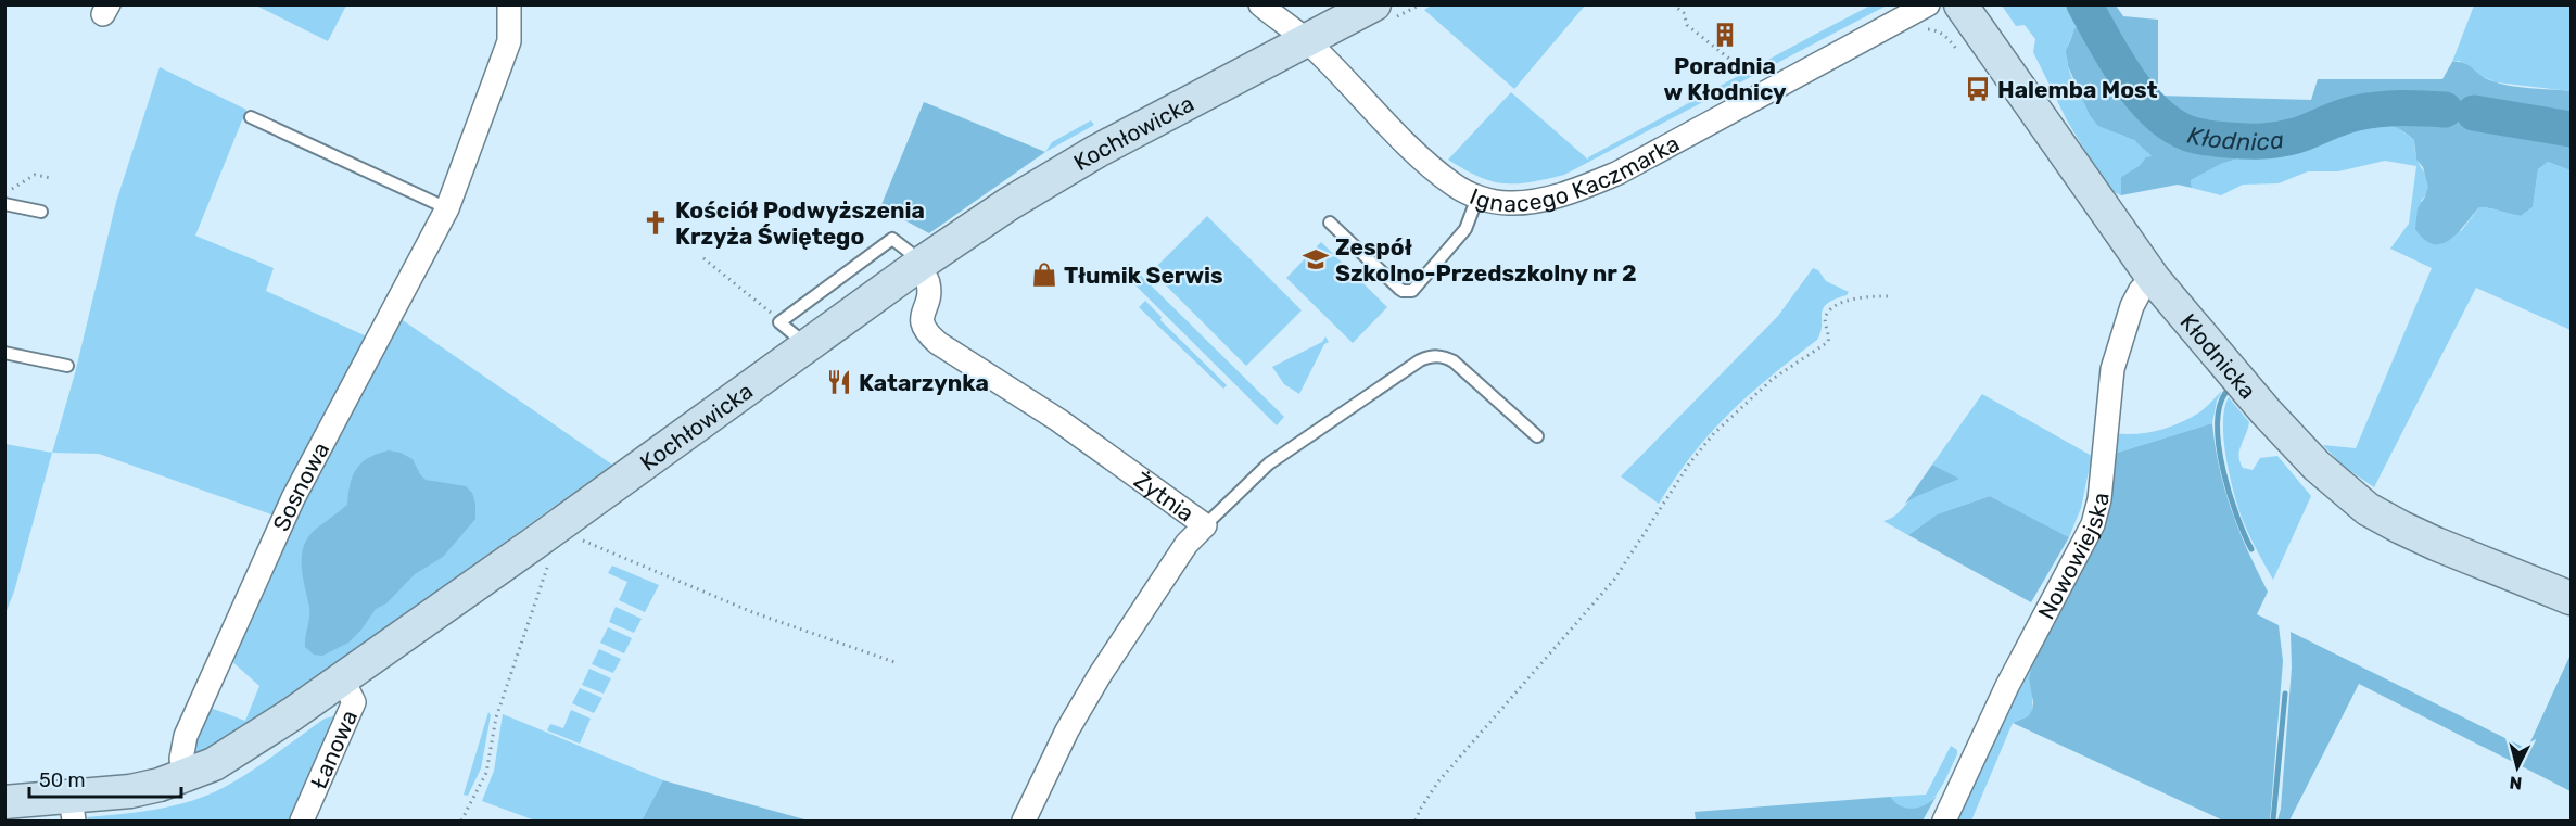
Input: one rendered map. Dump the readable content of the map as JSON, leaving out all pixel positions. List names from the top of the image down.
{
  "streets": {
    "street": [
      "Kochłowicka",
      "Ignacego Kaczmarka",
      "Kłodnicka",
      "Sosnowa",
      "Żytnia",
      "Nowowiejska",
      "Łanowa"
    ]
  },
  "crossings": [
    ["Kochłowicka", "Ignacego Kaczmarka"],
    ["Kochłowicka", "Sosnowa"],
    ["Kochłowicka", "Żytnia"],
    ["Kochłowicka", "Łanowa"],
    ["Kłodnicka", "Nowowiejska"]
  ],
  "water": ["Kłodnica"],
  "places": {
    "building": ["Poradnia w Kłodnicy"],
    "bus stop": ["Halemba Most"],
    "church": ["Kościół Podwyższenia Krzyża Świętego"],
    "school or university": ["Zespół Szkolno-Przedszkolny nr 2"],
    "shop": ["Tłumik Serwis"],
    "restaurant": ["Katarzynka"]
  },
  "scale_bar": "50 m",
  "north": "bottom"
}
